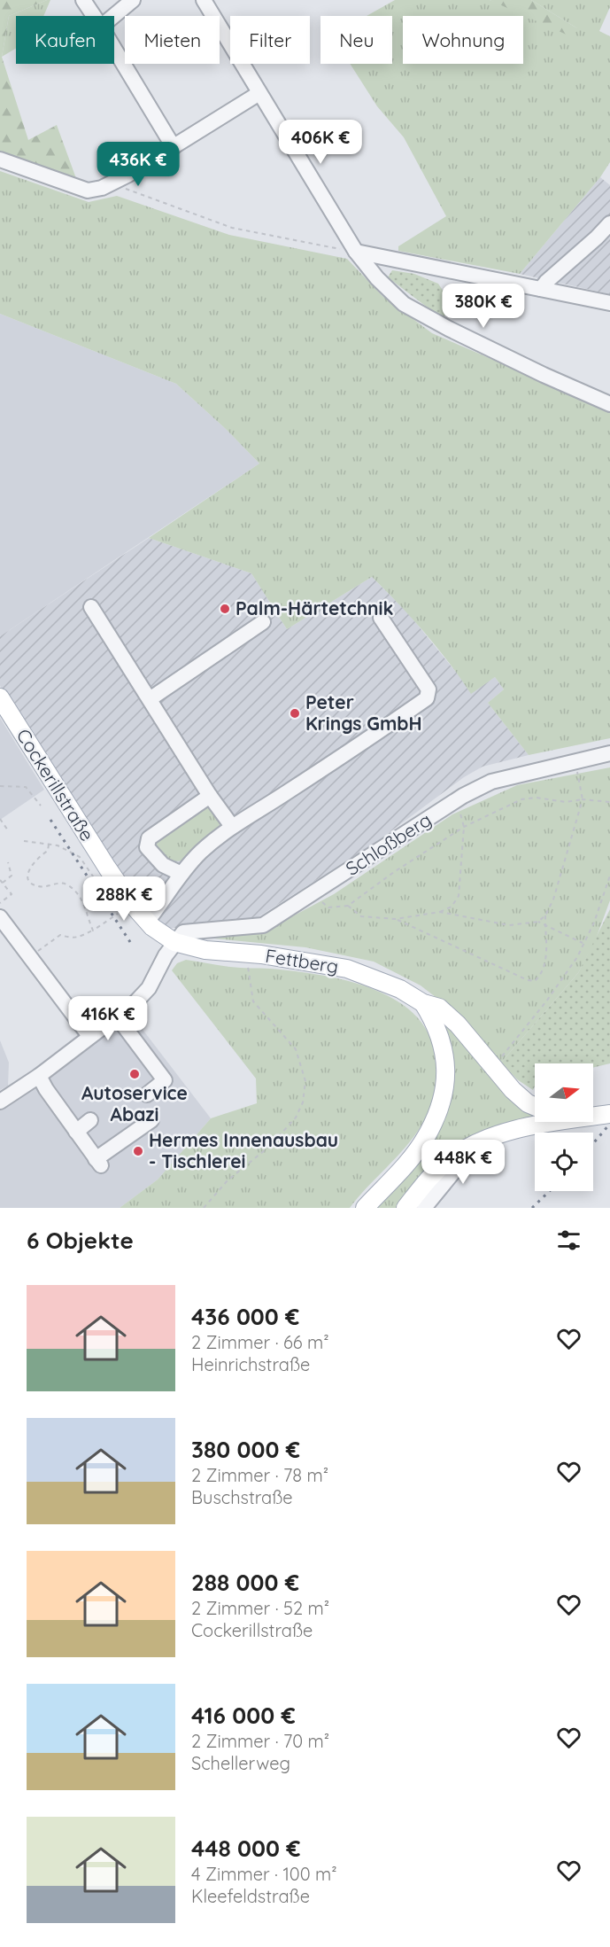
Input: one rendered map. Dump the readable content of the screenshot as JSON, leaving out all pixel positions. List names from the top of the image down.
{
  "streets": {
    "main road": ["Cockerillstraße", "Fettberg"],
    "street": ["Schloßberg"]
  },
  "crossings": [
    ["Cockerillstraße", "Schloßberg"],
    ["Cockerillstraße", "Fettberg"],
    ["Schloßberg", "Fettberg"]
  ],
  "places": [
    "Palm-Härtetchnik",
    "Peter Krings GmbH",
    "Autoservice Abazi",
    "Hermes Innenausbau - Tischlerei"
  ],
  "north": "right",
  "page": {
    "chip": [
      "Kaufen",
      "Mieten",
      "Filter",
      "Neu",
      "Wohnung"
    ],
    "price": [
      "406K €",
      "436K €",
      "380K €",
      "288K €",
      "416K €",
      "448K €"
    ],
    "heading": "6 Objekte",
    "list": [
      {
        "name": "436 000 €",
        "note": "2 Zimmer · 66 m² · Heinrichstraße"
      },
      {
        "name": "380 000 €",
        "note": "2 Zimmer · 78 m² · Buschstraße"
      },
      {
        "name": "288 000 €",
        "note": "2 Zimmer · 52 m² · Cockerillstraße"
      },
      {
        "name": "416 000 €",
        "note": "2 Zimmer · 70 m² · Schellerweg"
      },
      {
        "name": "448 000 €",
        "note": "4 Zimmer · 100 m² · Kleefeldstraße"
      }
    ]
  }
}
